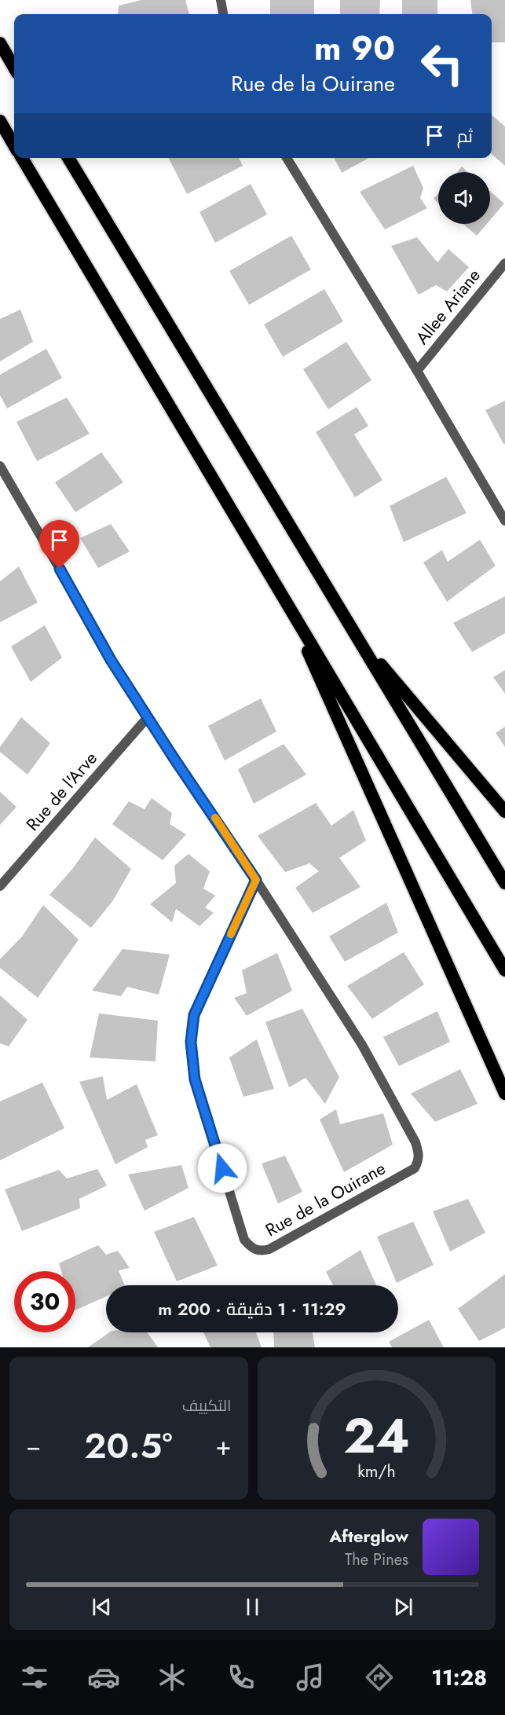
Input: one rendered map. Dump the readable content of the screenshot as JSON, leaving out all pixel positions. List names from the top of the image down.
{
  "streets": {
    "street": ["Allee Ariane", "Rue de l'Arve", "Rue de la Ouirane"]
  },
  "crossings": [
    ["Rue de l'Arve", "Rue de la Ouirane"]
  ],
  "page": {
    "turn": ["90 m", "Rue de la Ouirane"],
    "then": "ثم",
    "limit": "30",
    "trip": "11:29 · 1 دقيقة · 200 m",
    "tile": "التكييف",
    "heat": ["−", "20.5°", "+"],
    "song": ["Afterglow", "The Pines"],
    "tabs": "11:28",
    "gauge": ["24", "km/h"]
  }
}
